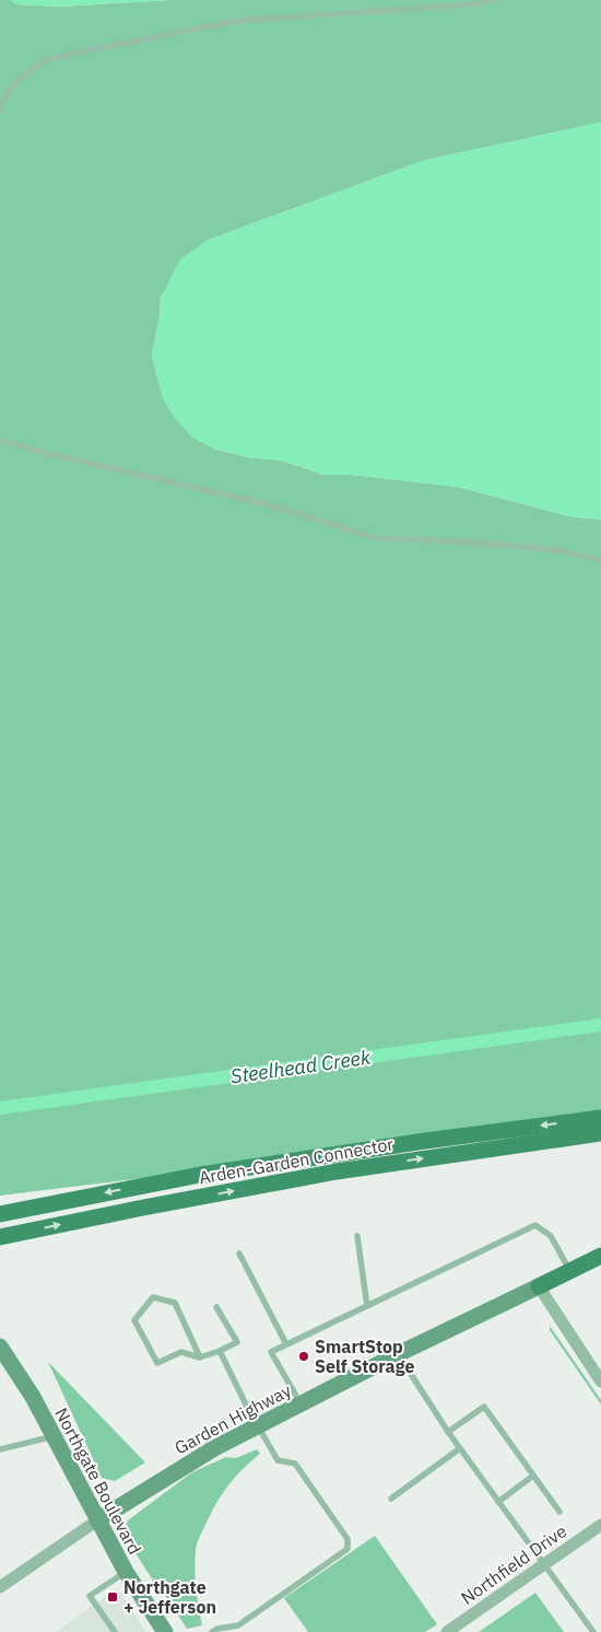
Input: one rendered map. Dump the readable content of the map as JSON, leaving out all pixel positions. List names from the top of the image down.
{
  "streets": {
    "main road": ["Arden-Garden Connector"],
    "street": ["Garden Highway", "Northgate Boulevard", "Northfield Drive"]
  },
  "crossings": [
    ["Garden Highway", "Northgate Boulevard"]
  ],
  "water": ["Steelhead Creek"],
  "places": {
    "other": ["SmartStop Self Storage"],
    "transit": ["Northgate + Jefferson"]
  }
}
